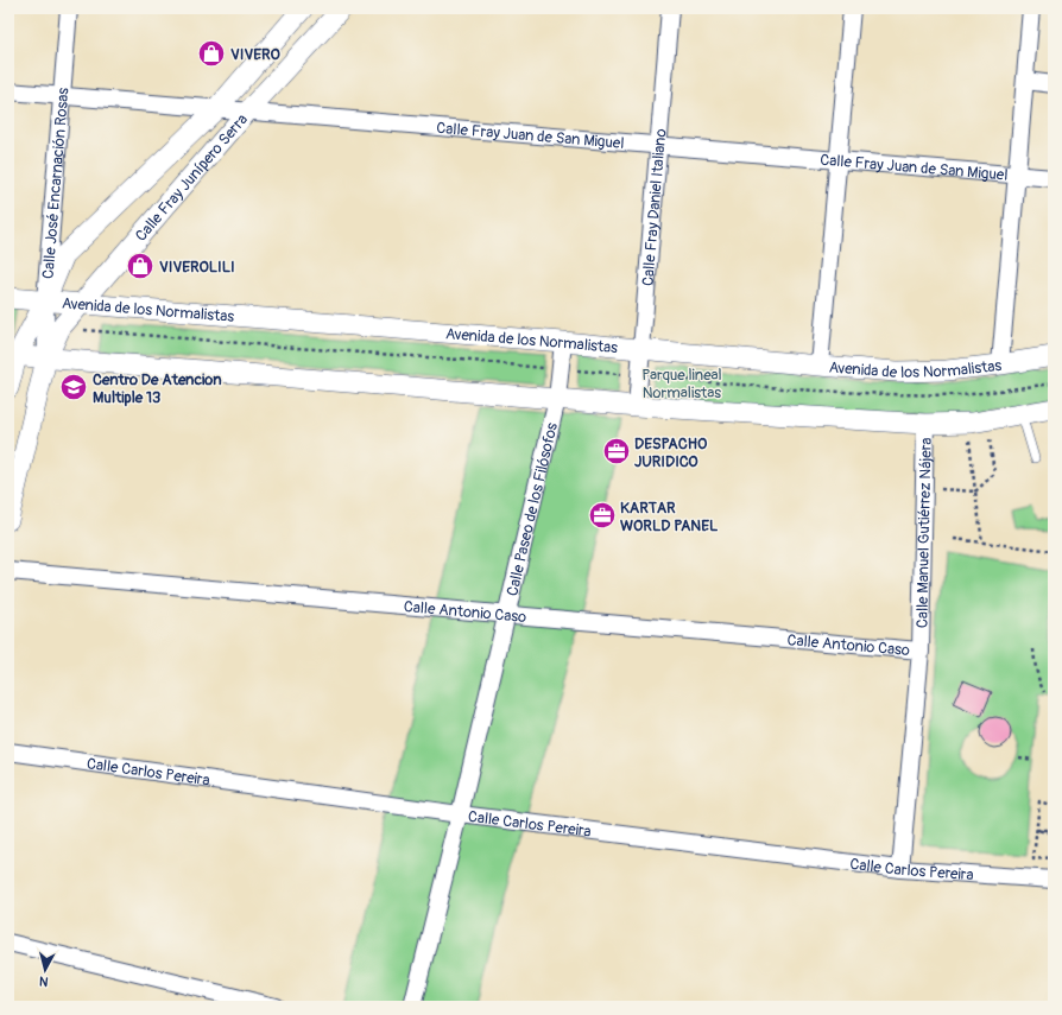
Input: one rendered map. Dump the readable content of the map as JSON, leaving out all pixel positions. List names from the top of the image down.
{
  "streets": {
    "street": [
      "Calle Fray Juan de San Miguel",
      "Calle Fray Junípero Serra",
      "Calle José Encarnación Rosas",
      "Calle Fray Daniel Italiano",
      "Avenida de los Normalistas",
      "Calle Paseo de los Filósofos",
      "Calle Manuel Gutiérrez Nájera",
      "Calle Antonio Caso",
      "Calle Carlos Pereira"
    ]
  },
  "crossings": [
    ["Calle Fray Juan de San Miguel", "Calle Fray Junípero Serra"],
    ["Calle Fray Juan de San Miguel", "Calle José Encarnación Rosas"],
    ["Calle Fray Juan de San Miguel", "Calle Fray Daniel Italiano"],
    ["Calle Fray Junípero Serra", "Calle José Encarnación Rosas"],
    ["Calle Fray Junípero Serra", "Avenida de los Normalistas"],
    ["Calle José Encarnación Rosas", "Avenida de los Normalistas"],
    ["Calle Fray Daniel Italiano", "Avenida de los Normalistas"],
    ["Avenida de los Normalistas", "Calle Paseo de los Filósofos"],
    ["Calle Paseo de los Filósofos", "Calle Antonio Caso"],
    ["Calle Paseo de los Filósofos", "Calle Carlos Pereira"],
    ["Calle Manuel Gutiérrez Nájera", "Calle Antonio Caso"],
    ["Calle Manuel Gutiérrez Nájera", "Calle Carlos Pereira"]
  ],
  "parks": ["Parque lineal Normalistas"],
  "places": {
    "shop": ["VIVERO", "VIVEROLILI"],
    "school or university": ["Centro De Atencion Multiple 13"],
    "office": ["DESPACHO JURIDICO", "KARTAR WORLD PANEL"]
  },
  "north": "bottom"
}
